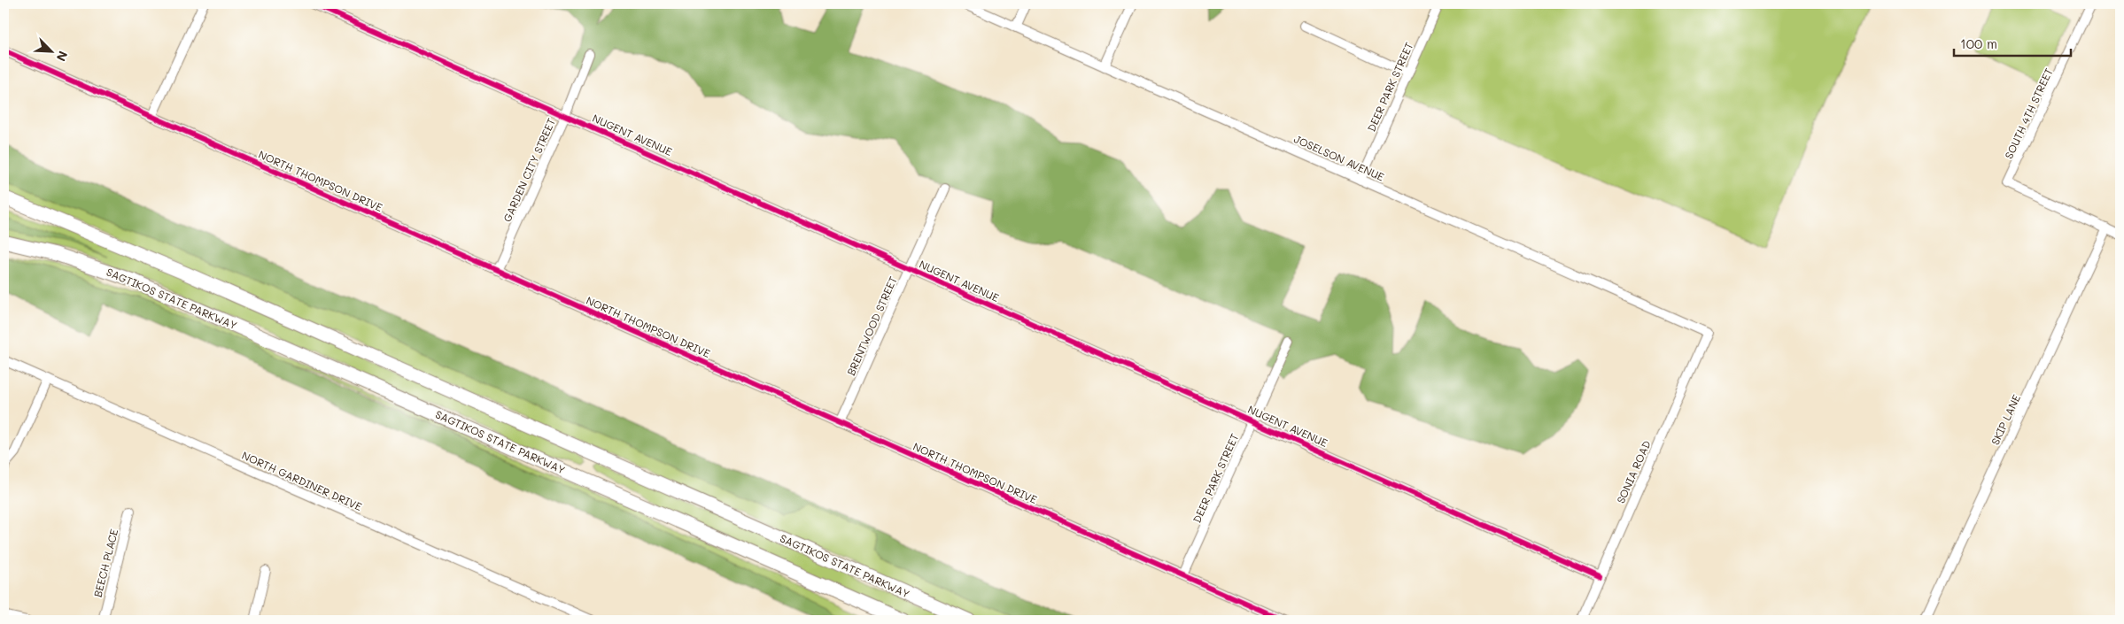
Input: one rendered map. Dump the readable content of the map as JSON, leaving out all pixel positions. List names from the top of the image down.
{
  "streets": {
    "highway": ["SAGTIKOS STATE PARKWAY"],
    "street": [
      "DEER PARK STREET",
      "SOUTH 4TH STREET",
      "NUGENT AVENUE",
      "JOSELSON AVENUE",
      "GARDEN CITY STREET",
      "NORTH THOMPSON DRIVE",
      "BRENTWOOD STREET",
      "SKIP LANE",
      "SONIA ROAD",
      "NORTH GARDINER DRIVE",
      "BEECH PLACE"
    ]
  },
  "crossings": [
    ["DEER PARK STREET", "NUGENT AVENUE"],
    ["DEER PARK STREET", "JOSELSON AVENUE"],
    ["DEER PARK STREET", "NORTH THOMPSON DRIVE"],
    ["SOUTH 4TH STREET", "SKIP LANE"],
    ["NUGENT AVENUE", "GARDEN CITY STREET"],
    ["NUGENT AVENUE", "BRENTWOOD STREET"],
    ["NUGENT AVENUE", "SONIA ROAD"],
    ["JOSELSON AVENUE", "SONIA ROAD"],
    ["GARDEN CITY STREET", "NORTH THOMPSON DRIVE"],
    ["NORTH THOMPSON DRIVE", "BRENTWOOD STREET"]
  ],
  "scale_bar": "100 m",
  "north": "bottom right"
}
